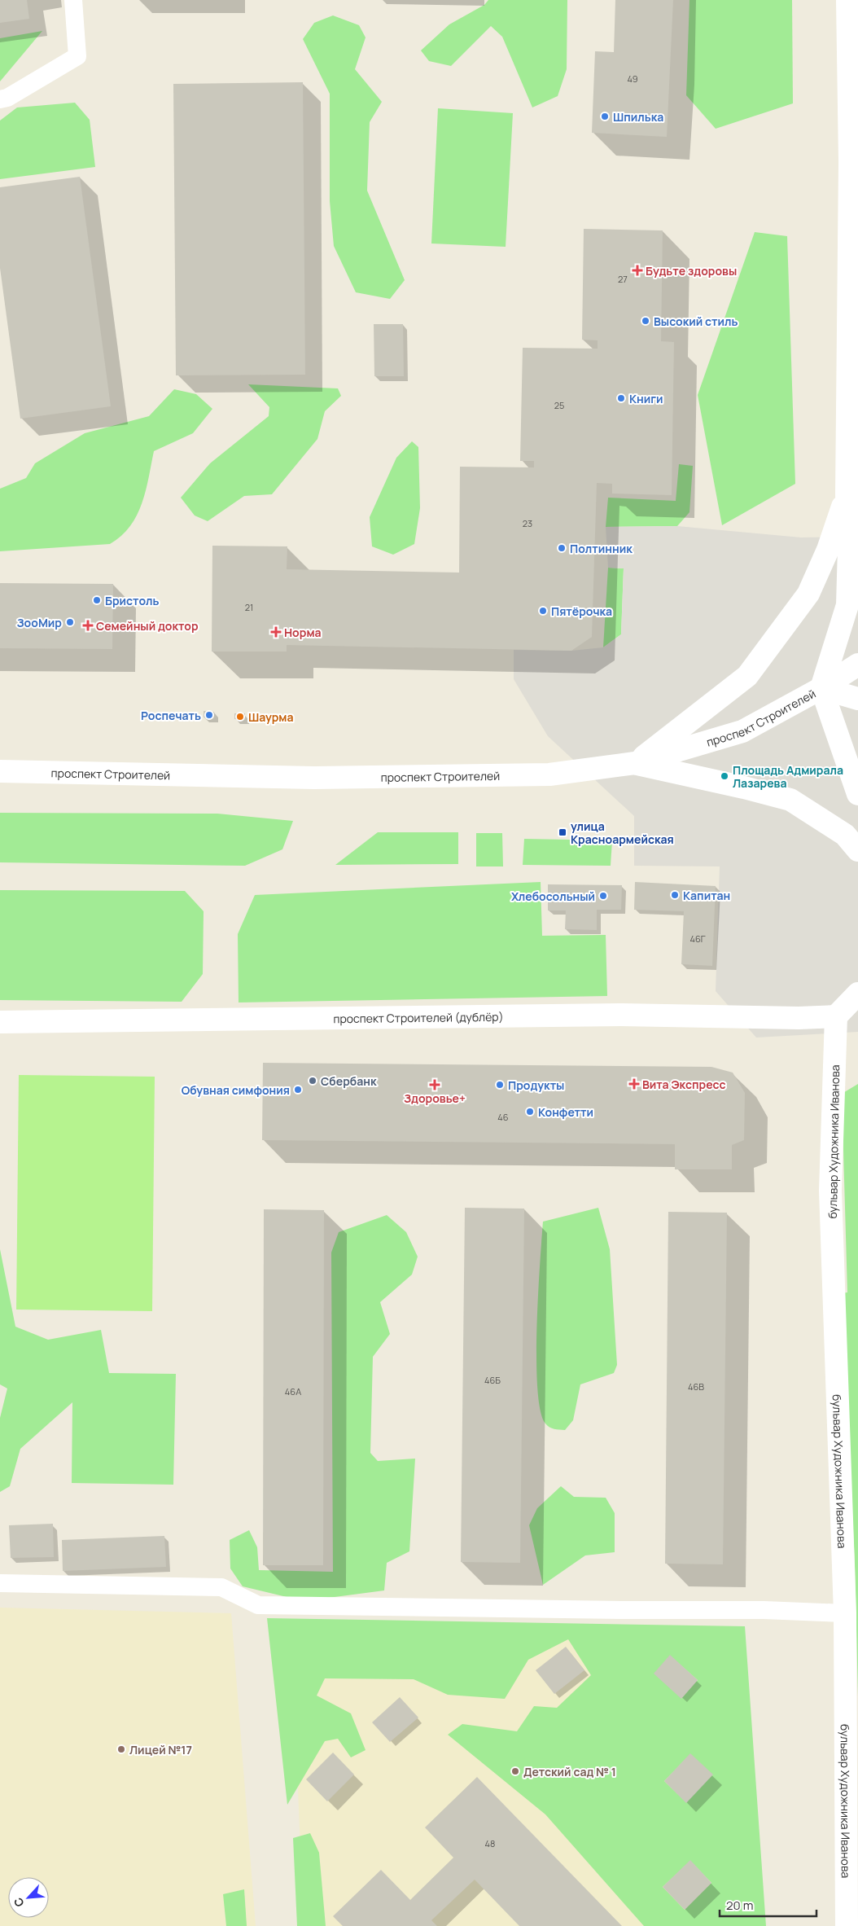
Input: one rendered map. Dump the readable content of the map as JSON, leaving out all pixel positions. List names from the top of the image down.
{
  "streets": {
    "street": ["проспект Строителей", "проспект Строителей (дублёр)", "бульвар Художника Иванова"]
  },
  "crossings": [
    ["проспект Строителей (дублёр)", "бульвар Художника Иванова"]
  ],
  "places": {
    "other": [
      "Шпилька",
      "Высокий стиль",
      "Книги",
      "Полтинник",
      "Бристоль",
      "Пятёрочка",
      "ЗооМир",
      "Роспечать",
      "Шаурма",
      "Площадь Адмирала Лазарева",
      "Капитан",
      "Хлебосольный",
      "Сбербанк",
      "Продукты",
      "Обувная симфония",
      "Конфетти",
      "Лицей №17",
      "Детский сад № 1"
    ],
    "health": [
      "Будьте здоровы",
      "Семейный доктор",
      "Норма",
      "Вита Экспресс",
      "Здоровье+"
    ],
    "transit": ["улица Красноармейская"]
  },
  "house_numbers": [
    "49",
    "27",
    "25",
    "23",
    "21",
    "46Г",
    "46",
    "46Б",
    "46В",
    "46А",
    "48"
  ],
  "scale_bar": "20 m",
  "north": "bottom left"
}
